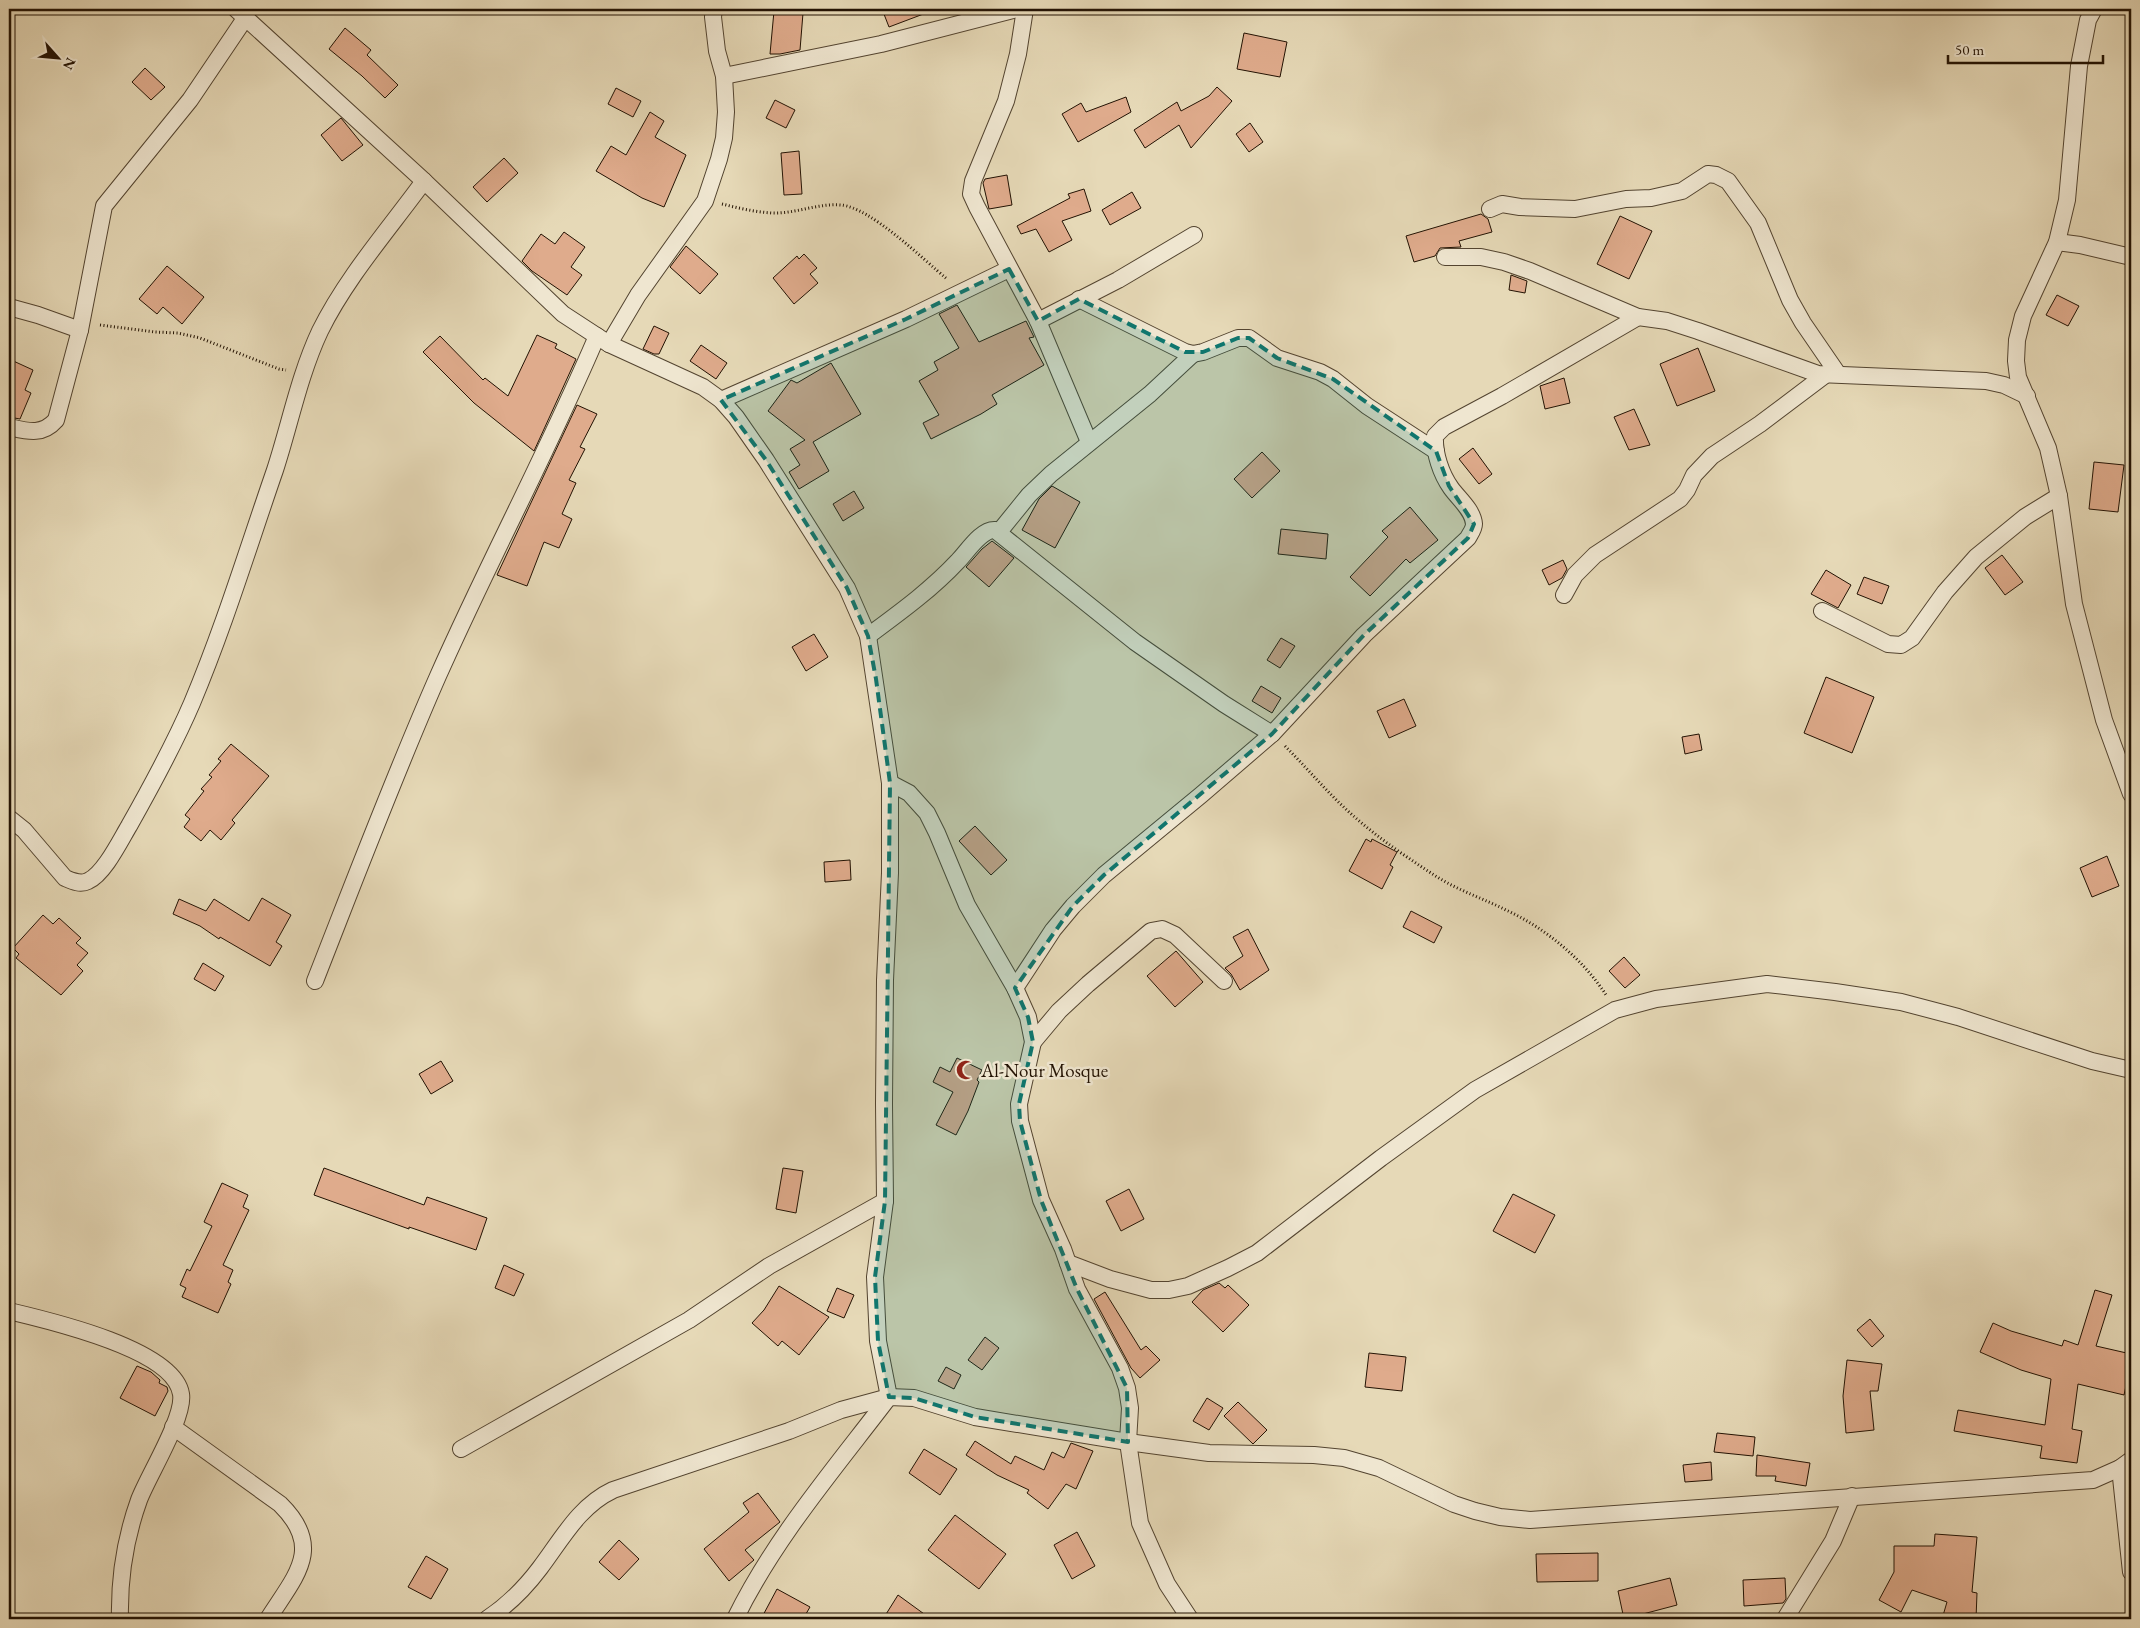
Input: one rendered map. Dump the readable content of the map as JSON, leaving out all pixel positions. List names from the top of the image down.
{
  "places": {
    "mosque": ["Al-Nour Mosque"]
  },
  "scale_bar": "50 m",
  "north": "bottom right"
}
